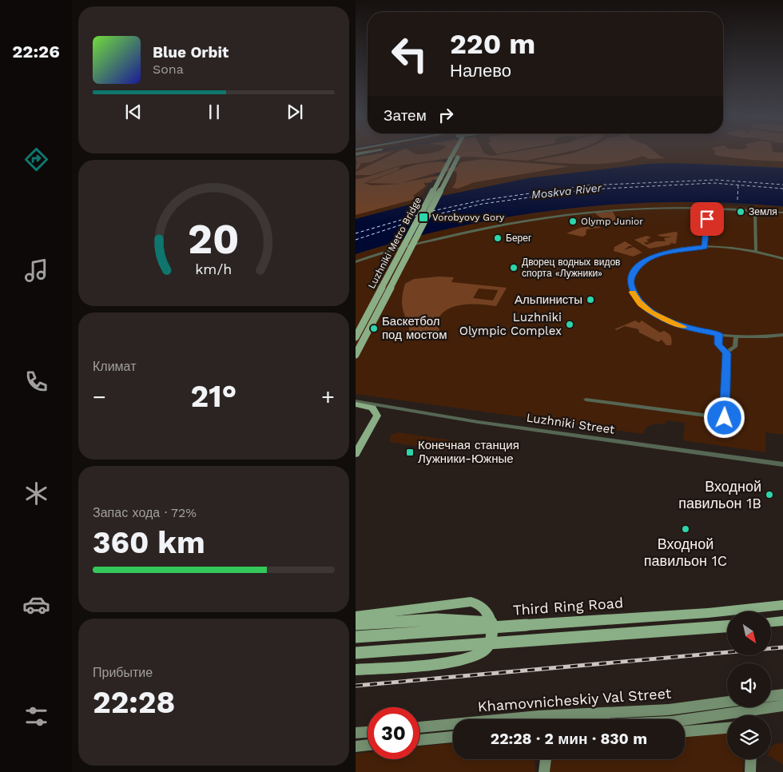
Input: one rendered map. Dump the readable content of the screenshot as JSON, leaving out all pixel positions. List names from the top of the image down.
{
  "streets": {
    "main road": ["Luzhniki Metro Bridge", "Third Ring Road", "Khamovnicheskiy Val Street"],
    "street": ["Luzhniki Street"]
  },
  "water": ["Moskva River"],
  "places": {
    "other": [
      "Земля",
      "Olymp Junior",
      "Берег",
      "Дворец водных видов спорта «Лужники»",
      "Альпинисты",
      "Luzhniki Olympic Complex",
      "Баскетбол под мостом",
      "Входной павильон 1B",
      "Входной павильон 1C"
    ],
    "transit": ["Vorobyovy Gory", "Конечная станция Лужники-Южные"]
  },
  "north": "bottom right",
  "page": {
    "tabs": "22:26",
    "turn": ["220 m", "Налево"],
    "song": ["Blue Orbit", "Sona"],
    "then": "Затем",
    "tile": [
      "Климат",
      ["Запас хода · 72%", "360 km"],
      ["Прибытие", "22:28"]
    ],
    "heat": ["−", "21°", "+"],
    "limit": "30",
    "trip": "22:28 · 2 мин · 830 m",
    "gauge": ["20", "km/h"]
  }
}
